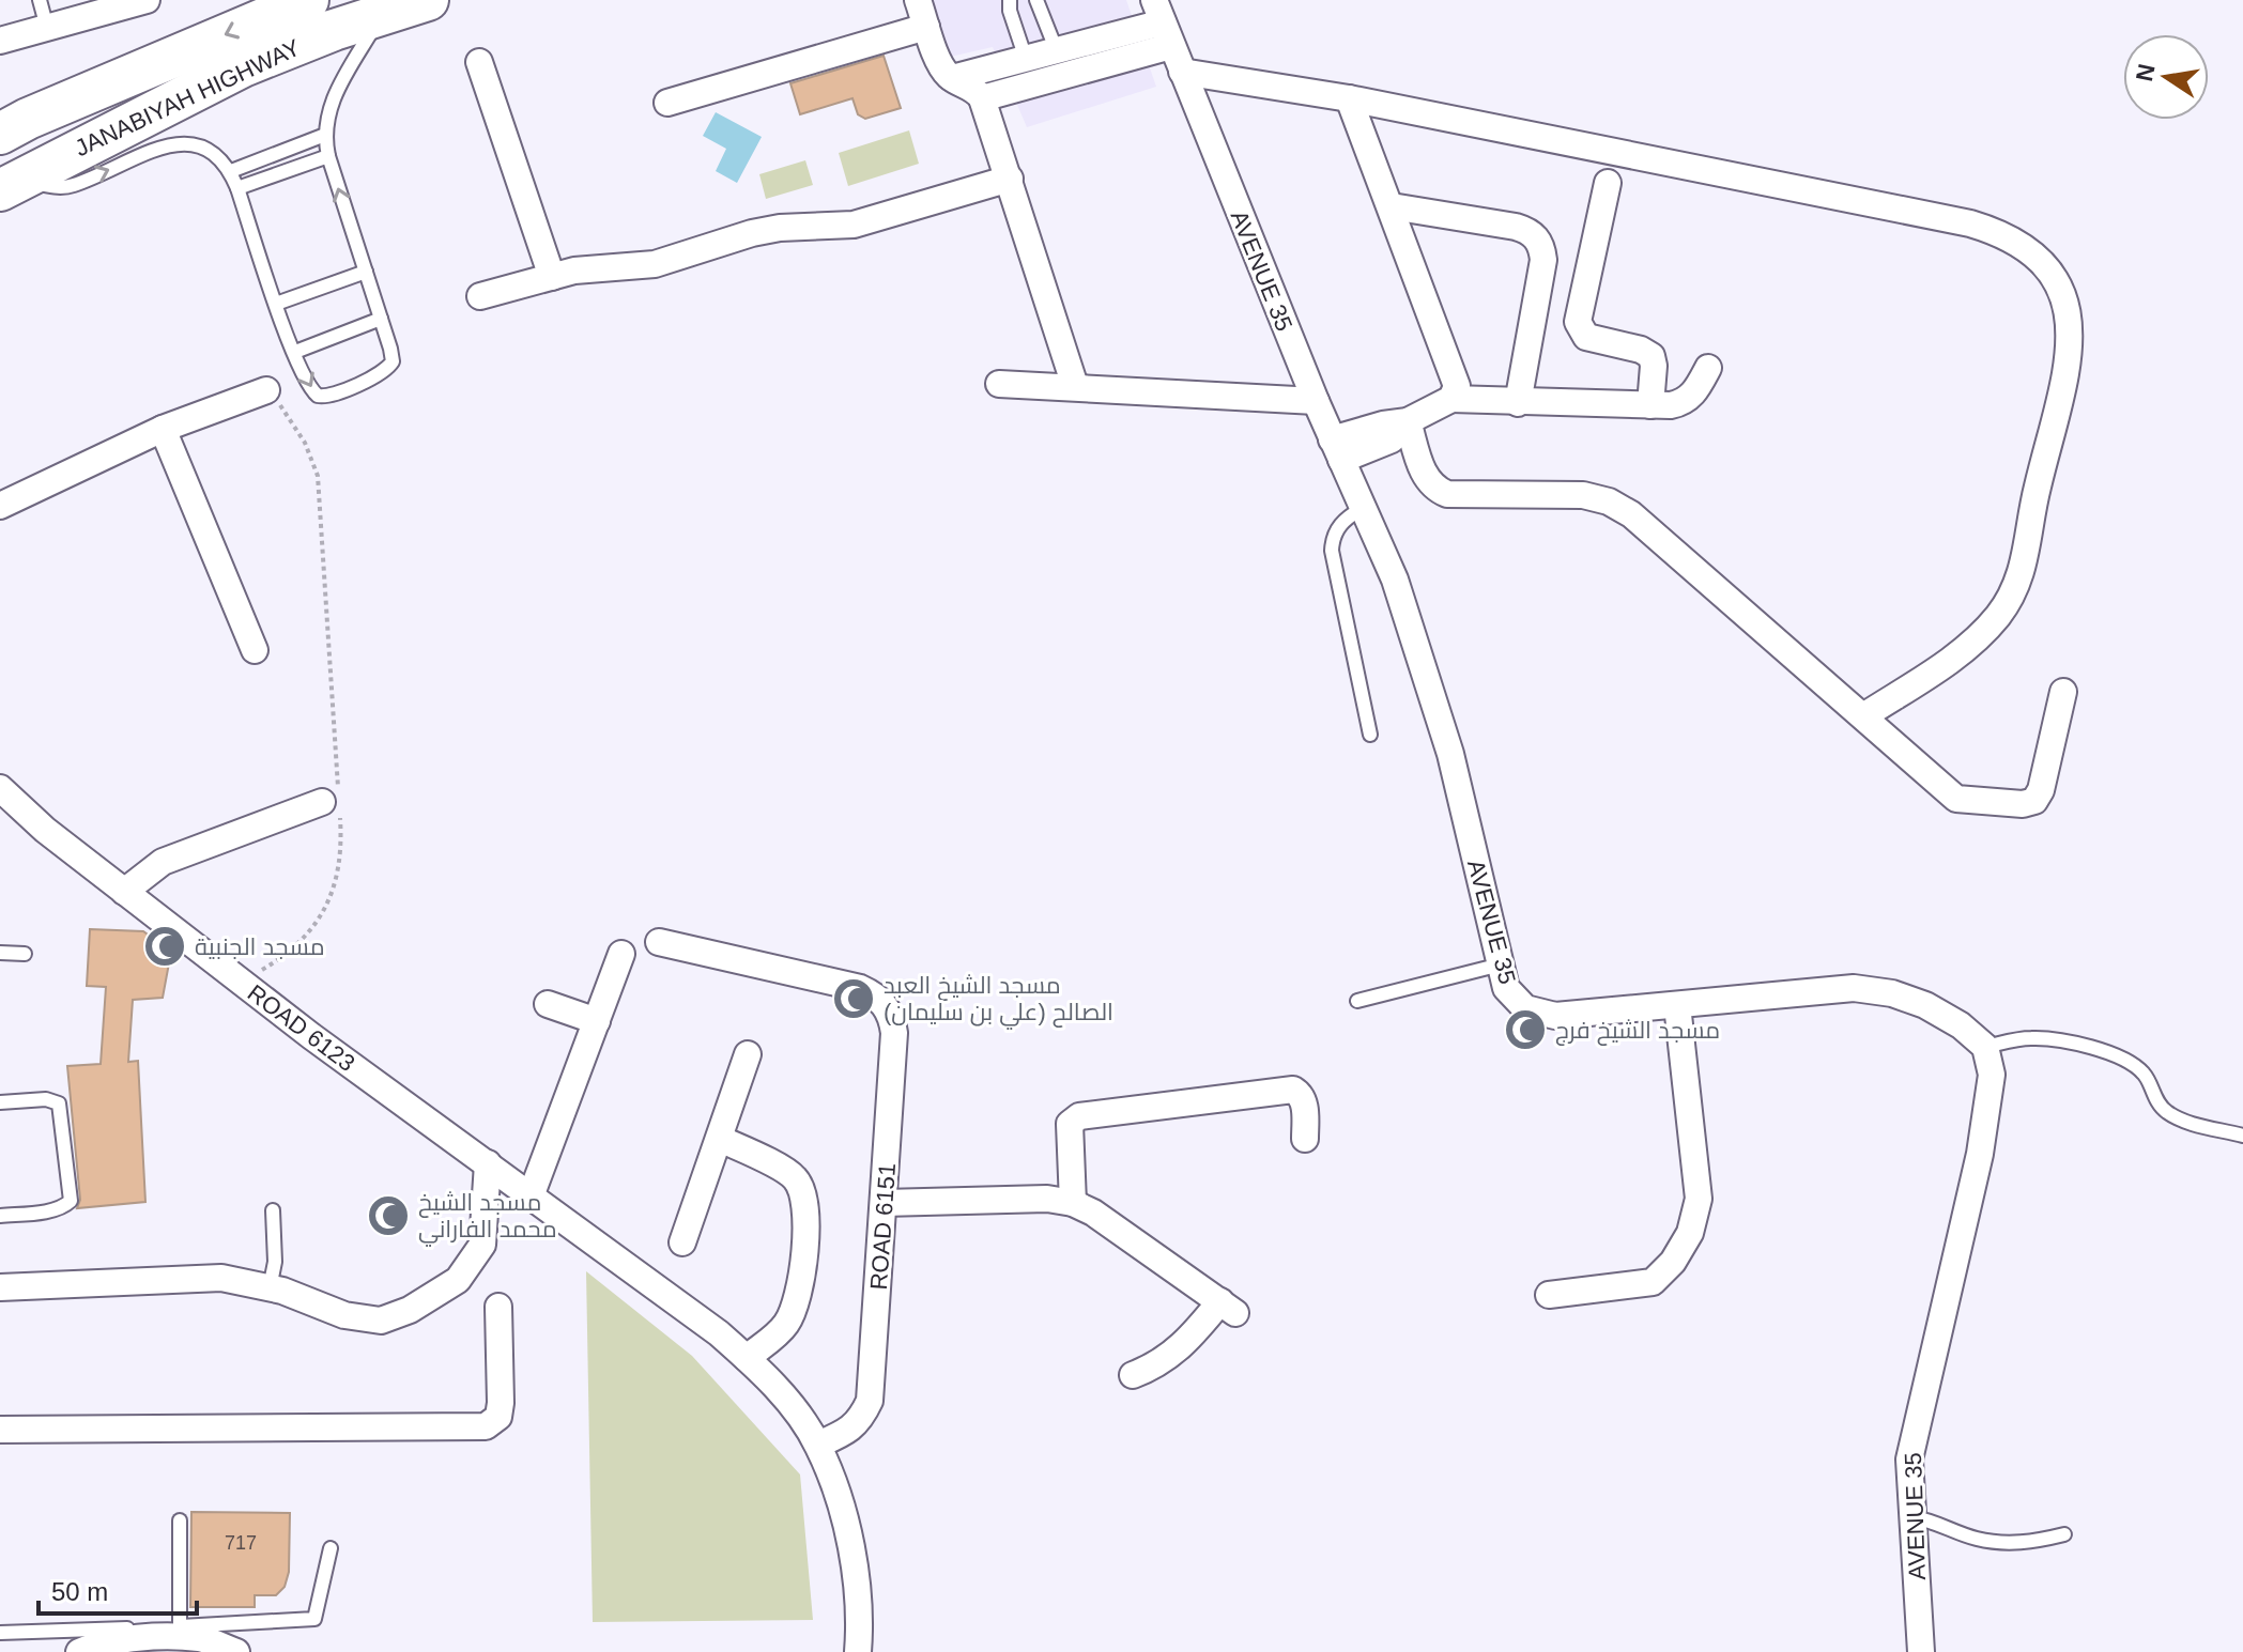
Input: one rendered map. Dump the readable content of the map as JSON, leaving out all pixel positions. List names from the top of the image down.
{
  "streets": {
    "main road": ["JANABIYAH HIGHWAY"],
    "street": ["AVENUE 35", "ROAD 6123", "ROAD 6151"]
  },
  "crossings": [
    ["ROAD 6123", "ROAD 6151"]
  ],
  "places": {
    "mosque": [
      "مسجد الجنبية",
      "مسجد الشيخ العبد الصالح (علي بن سليمان)",
      "مسجد الشيخ فرج",
      "مسجد الشيخ محمد الفاراني"
    ]
  },
  "house_numbers": ["717"],
  "scale_bar": "50 m",
  "north": "left"
}
